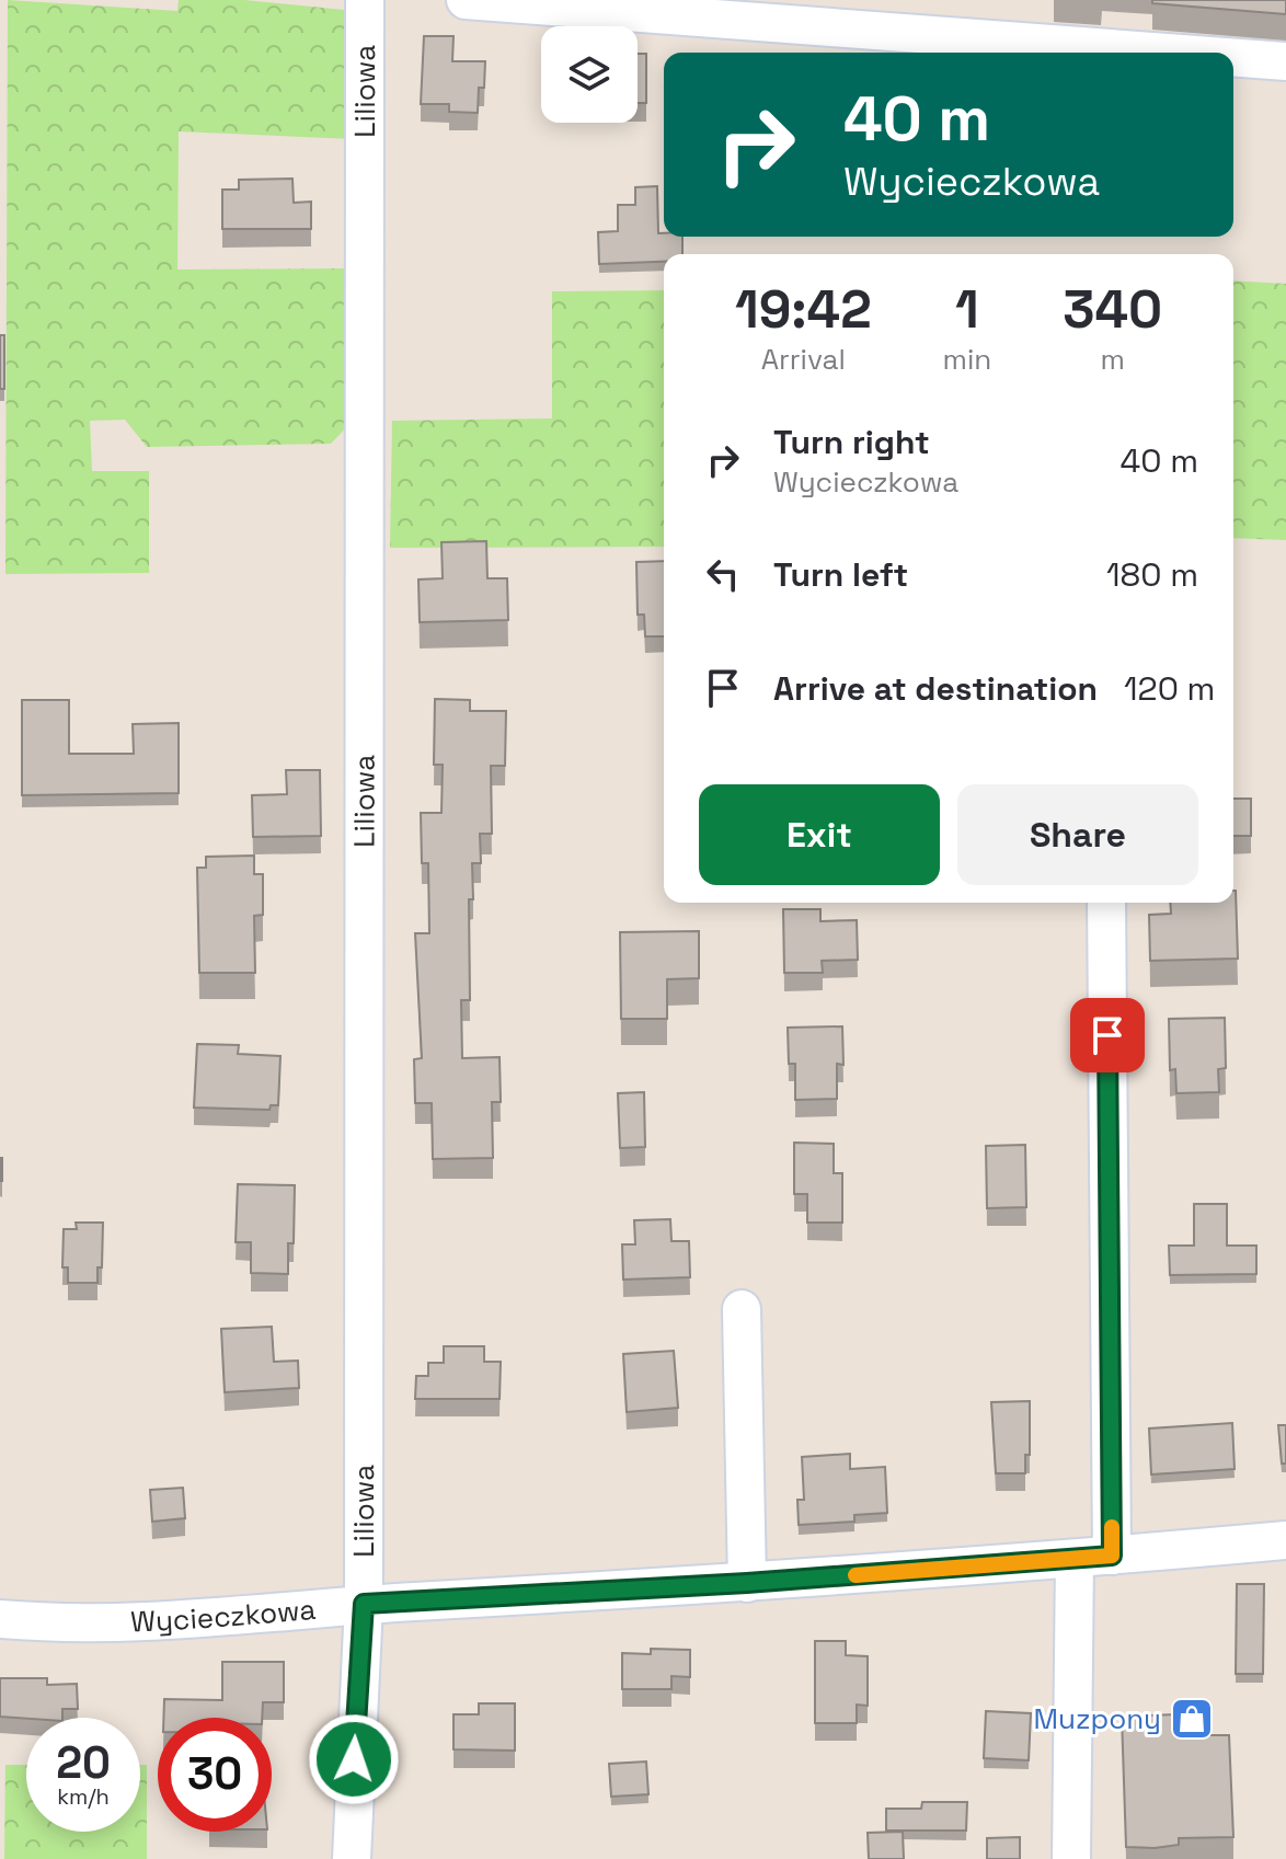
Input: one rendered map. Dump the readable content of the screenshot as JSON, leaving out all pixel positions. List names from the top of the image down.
{
  "streets": {
    "street": ["Liliowa", "Wycieczkowa"]
  },
  "crossings": [
    ["Liliowa", "Wycieczkowa"]
  ],
  "places": {
    "shop": ["Muzpony"]
  },
  "page": {
    "turn": ["40 m", "Wycieczkowa"],
    "eta": [
      "19:42",
      "Arrival",
      "1",
      "min",
      "340",
      "m"
    ],
    "list": [
      {
        "name": "Turn right",
        "note": "Wycieczkowa",
        "value": "40 m"
      },
      {
        "name": "Turn left",
        "value": "180 m"
      },
      {
        "name": "Arrive at destination",
        "value": "120 m"
      }
    ],
    "buttons": ["Exit", "Share"],
    "speed": "20 km/h",
    "limit": "30"
  }
}
